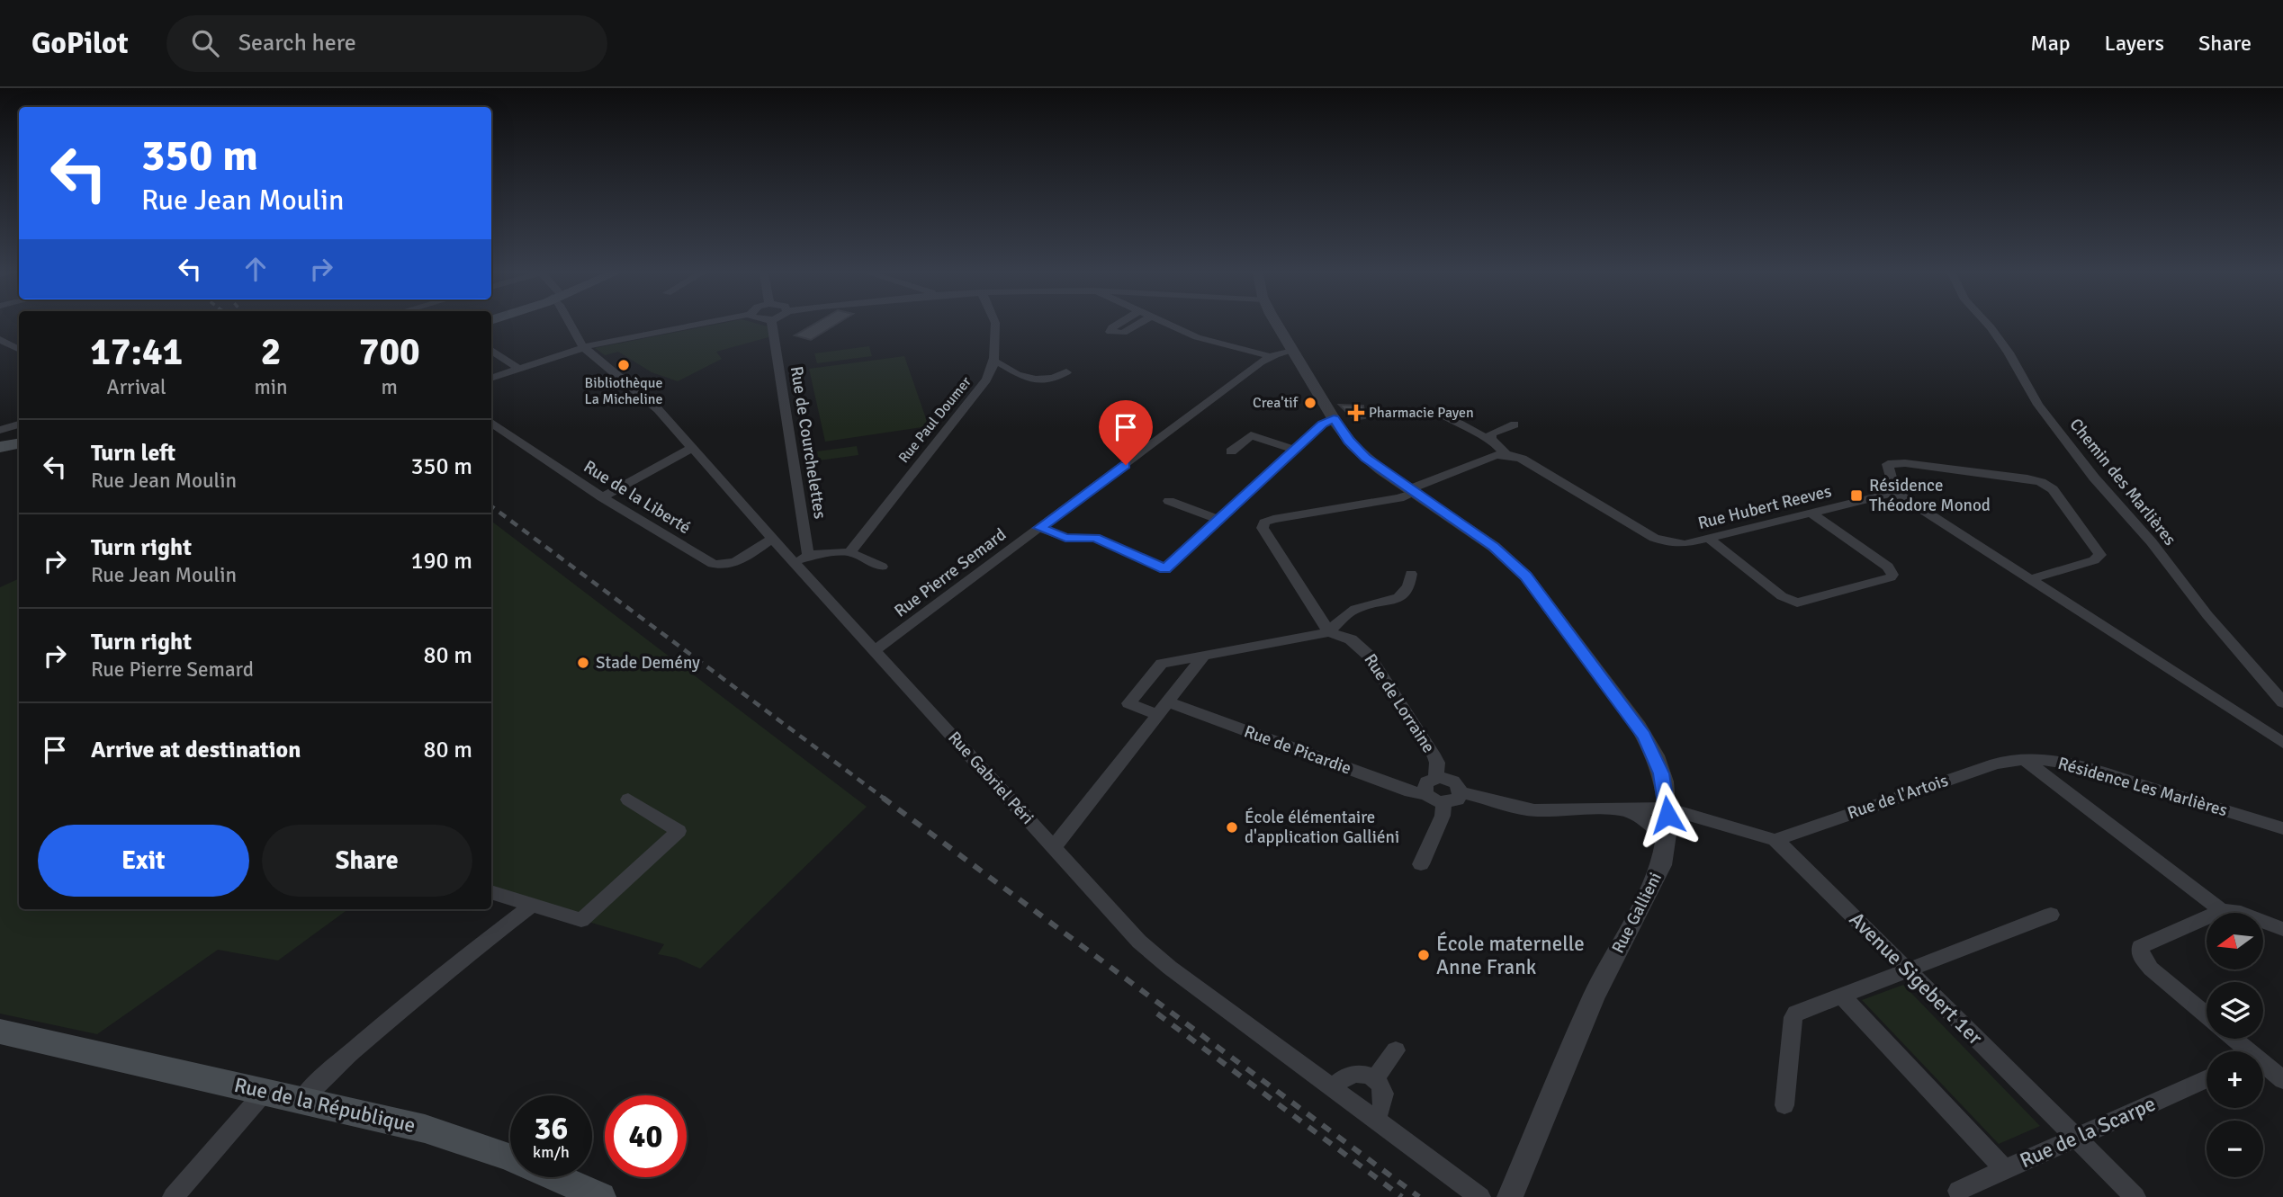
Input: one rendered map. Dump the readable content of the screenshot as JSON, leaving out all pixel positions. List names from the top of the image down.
{
  "streets": {
    "main road": ["Rue de la République"],
    "street": [
      "Rue Paul Doumer",
      "Rue de Courchelettes",
      "Chemin des Marlières",
      "Rue de la Liberté",
      "Rue Hubert Reeves",
      "Rue Pierre Semard",
      "Rue de Lorraine",
      "Rue de Picardie",
      "Rue Gabriel Péri",
      "Résidence Les Marlières",
      "Rue de l'Artois",
      "Rue Gallieni",
      "Avenue Sigebert 1er",
      "Rue de la Scarpe"
    ]
  },
  "crossings": [
    ["Rue de la Liberté", "Rue Gabriel Péri"],
    ["Rue Pierre Semard", "Rue Gabriel Péri"],
    ["Rue Pierre Semard", "Rue Gallieni"],
    ["Rue de Lorraine", "Rue de Picardie"],
    ["Résidence Les Marlières", "Rue de l'Artois"],
    ["Rue de l'Artois", "Avenue Sigebert 1er"],
    ["Rue Gallieni", "Avenue Sigebert 1er"],
    ["Avenue Sigebert 1er", "Rue de la Scarpe"]
  ],
  "places": {
    "other": [
      "Bibliothèque La Micheline",
      "Crea'tif",
      "Stade Demény",
      "École élémentaire d'application Galliéni",
      "École maternelle Anne Frank"
    ],
    "health": ["Pharmacie Payen"],
    "transit": ["Résidence Théodore Monod"]
  },
  "north": "left",
  "page": {
    "header": "GoPilot",
    "search": "Search here",
    "nav": ["Map", "Layers", "Share"],
    "turn": ["350 m", "Rue Jean Moulin"],
    "eta": [
      "17:41",
      "Arrival",
      "2",
      "min",
      "700",
      "m"
    ],
    "list": [
      {
        "name": "Turn left",
        "note": "Rue Jean Moulin",
        "value": "350 m"
      },
      {
        "name": "Turn right",
        "note": "Rue Jean Moulin",
        "value": "190 m"
      },
      {
        "name": "Turn right",
        "note": "Rue Pierre Semard",
        "value": "80 m"
      },
      {
        "name": "Arrive at destination",
        "value": "80 m"
      }
    ],
    "buttons": ["Exit", "Share"],
    "map_buttons": ["+", "−"],
    "speed": "36 km/h",
    "limit": "40"
  }
}
